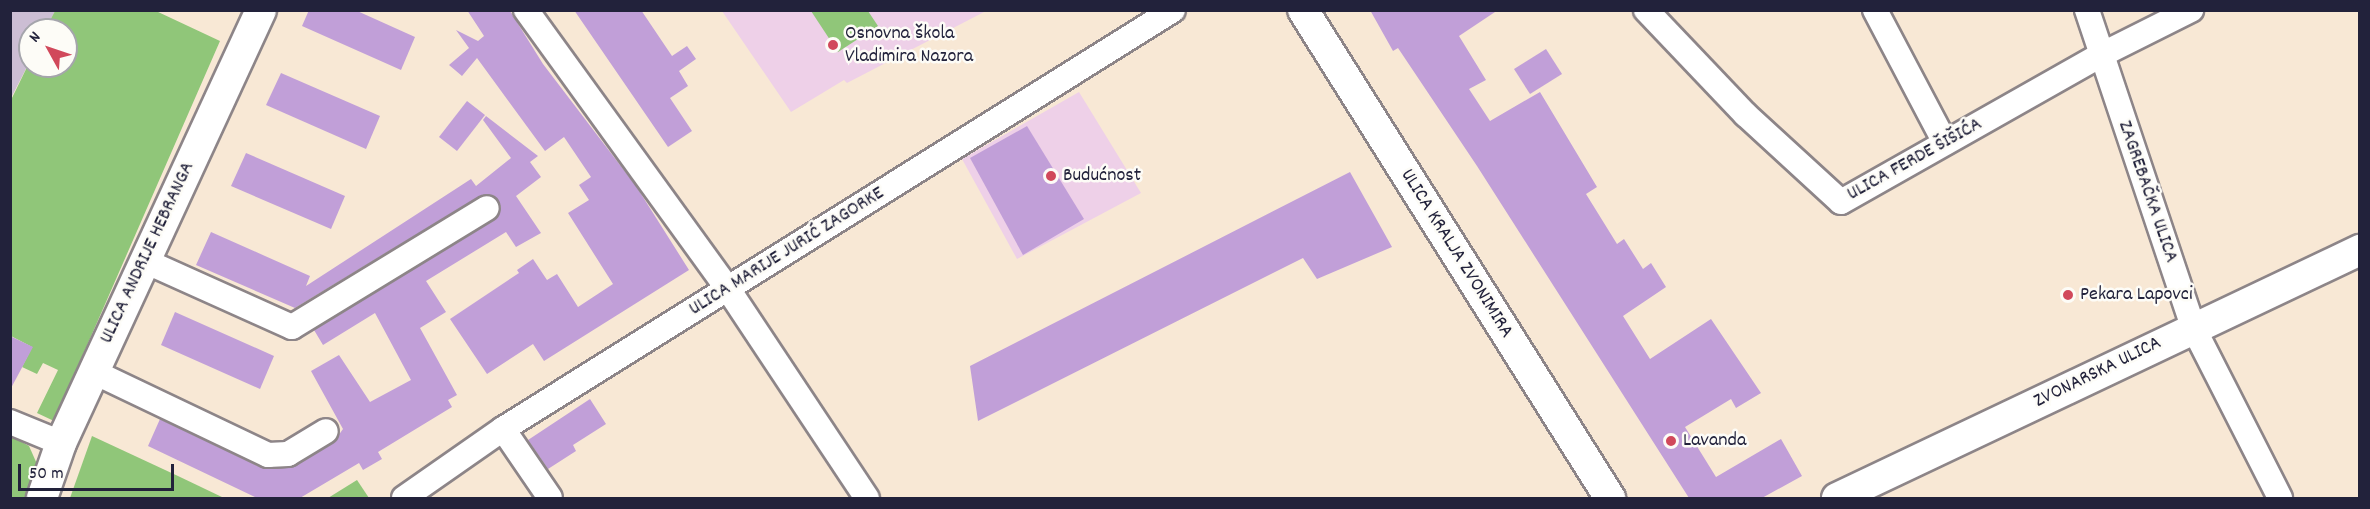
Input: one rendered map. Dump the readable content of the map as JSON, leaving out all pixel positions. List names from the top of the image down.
{
  "streets": {
    "main road": ["ULICA ANDRIJE HEBRANGA", "ULICA KRALJA ZVONIMIRA", "ZVONARSKA ULICA"],
    "street": ["ULICA FERDE ŠIŠIĆA", "ZAGREBAČKA ULICA", "ULICA MARIJE JURIĆ ZAGORKE"]
  },
  "crossings": [
    ["ULICA FERDE ŠIŠIĆA", "ZAGREBAČKA ULICA"],
    ["ZAGREBAČKA ULICA", "ZVONARSKA ULICA"]
  ],
  "places": [
    "Osnovna škola Vladimira Nazora",
    "Budućnost",
    "Pekara Lapovci",
    "Lavanda"
  ],
  "scale_bar": "50 m",
  "north": "top left"
}
